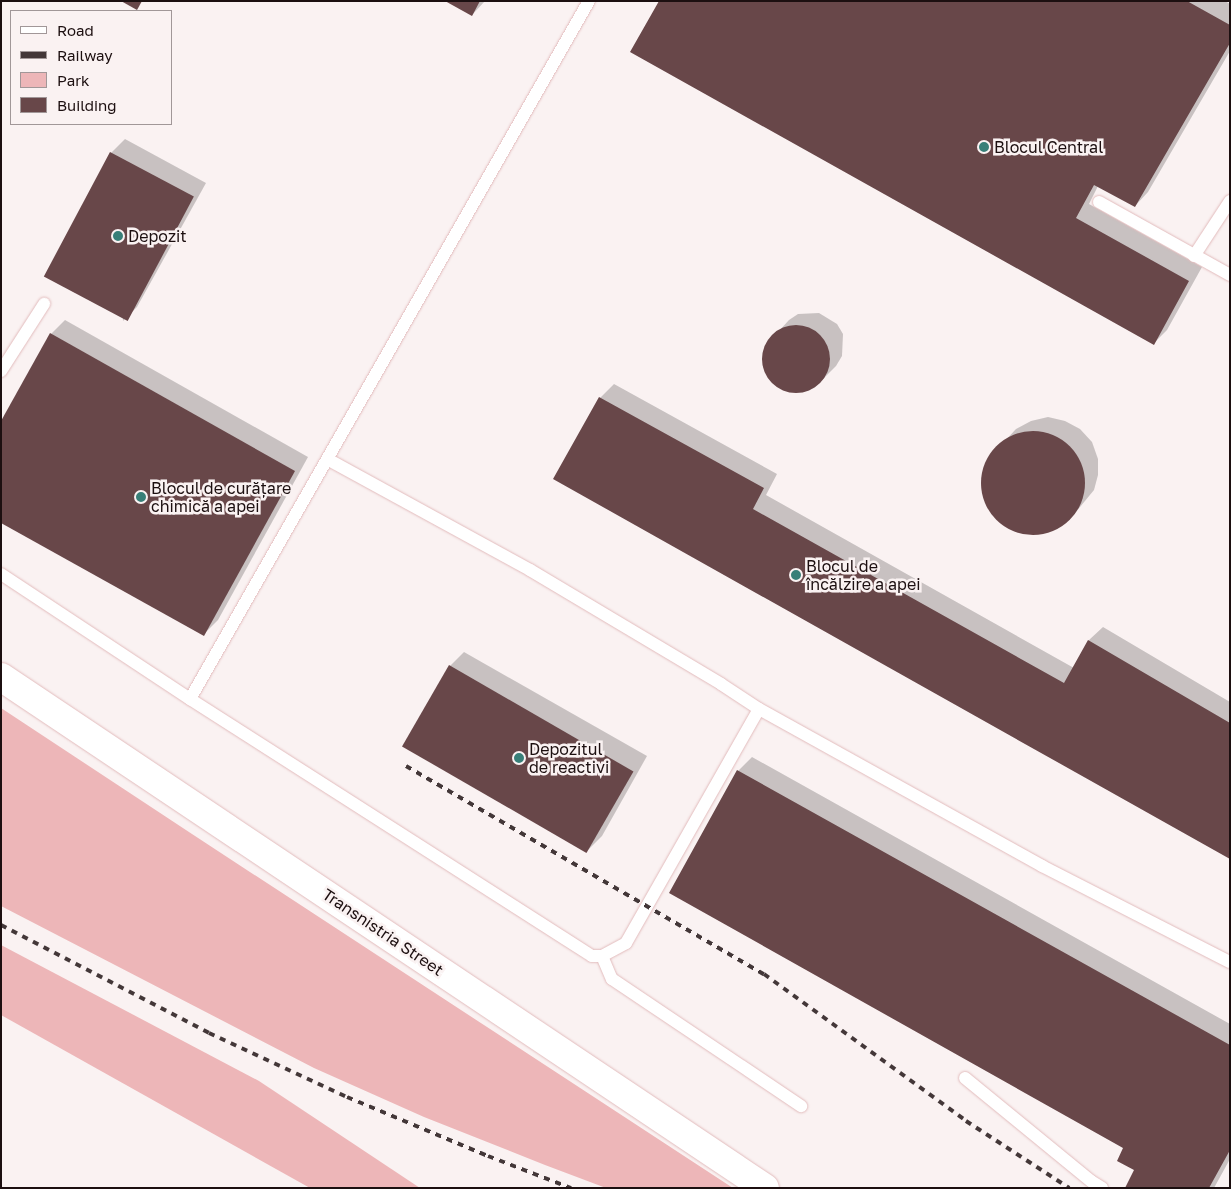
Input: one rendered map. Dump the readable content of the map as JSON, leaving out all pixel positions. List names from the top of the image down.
{
  "streets": {
    "street": ["Transnistria Street"]
  },
  "places": [
    "Blocul Central",
    "Depozit",
    "Blocul de curățare chimică a apei",
    "Blocul de încălzire a apei",
    "Depozitul de reaсtivi"
  ],
  "legend": [
    "Road",
    "Railway",
    "Park",
    "Building"
  ]
}
